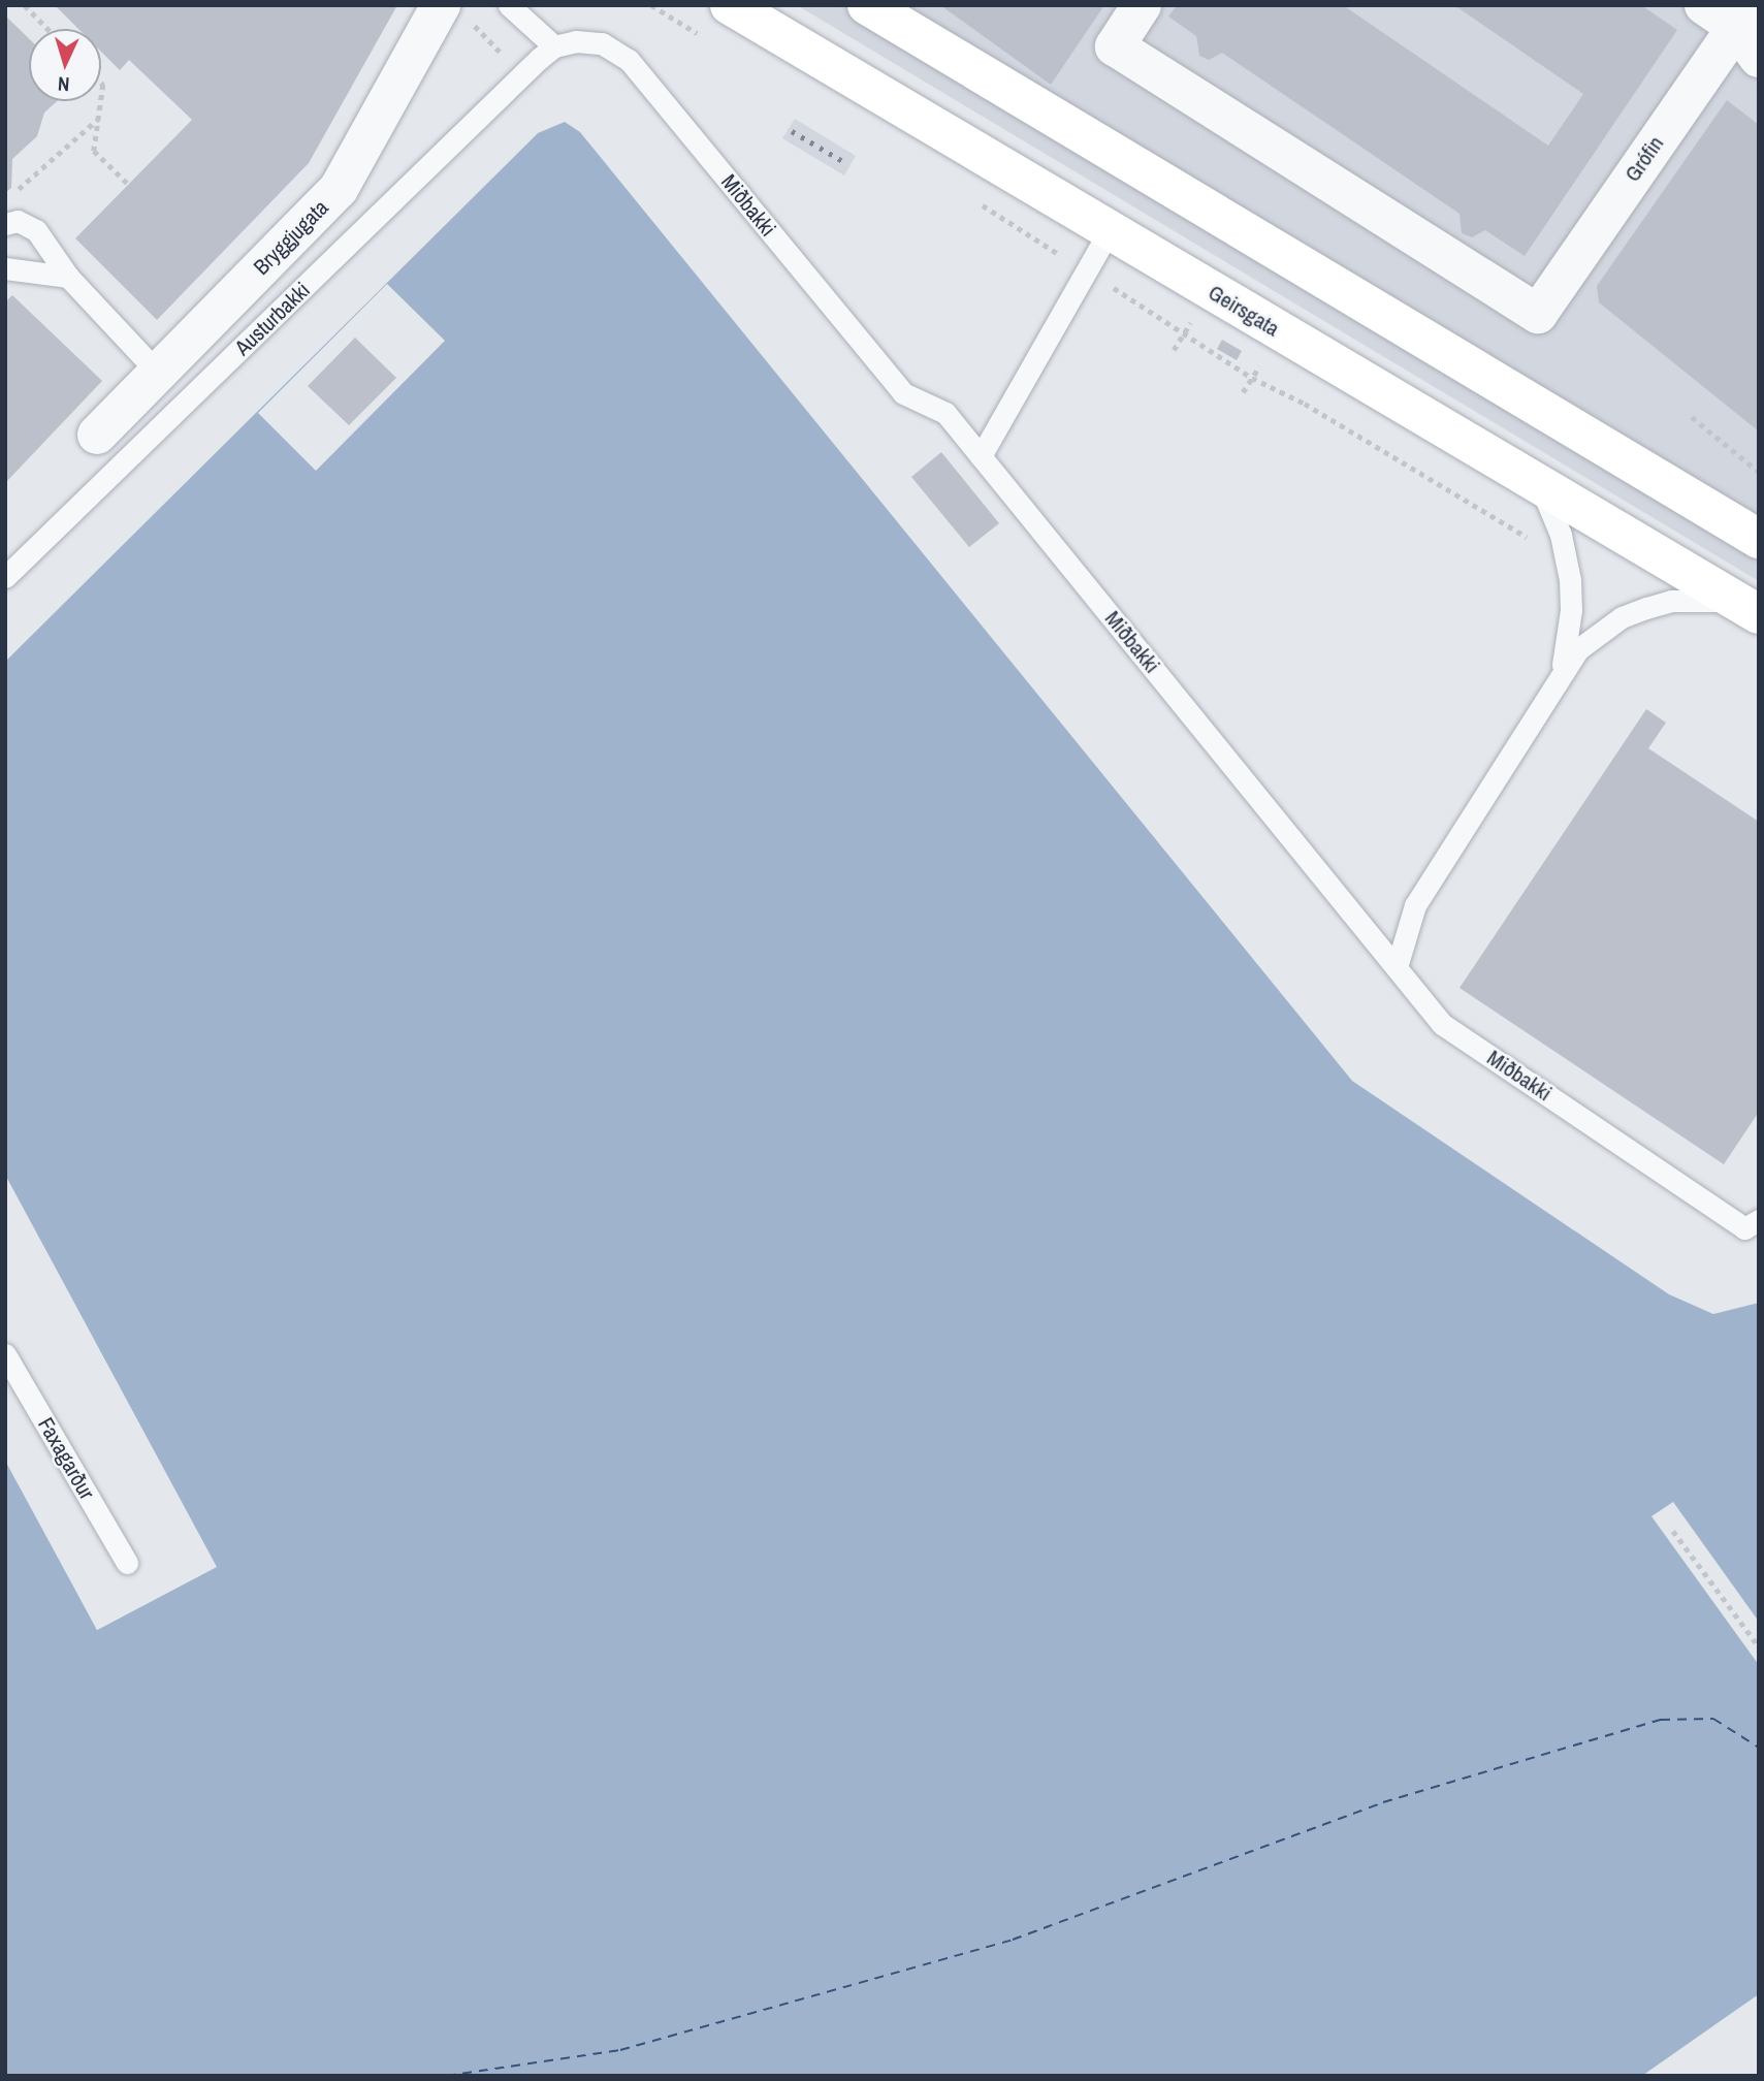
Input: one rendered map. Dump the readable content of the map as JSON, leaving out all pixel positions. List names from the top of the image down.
{
  "streets": {
    "main road": ["Geirsgata"],
    "street": ["Grófin", "Bryggjugata"],
    "lane": ["Miðbakki", "Austurbakki", "Faxagarður"]
  },
  "crossings": [
    ["Miðbakki", "Austurbakki"]
  ],
  "north": "bottom"
}
